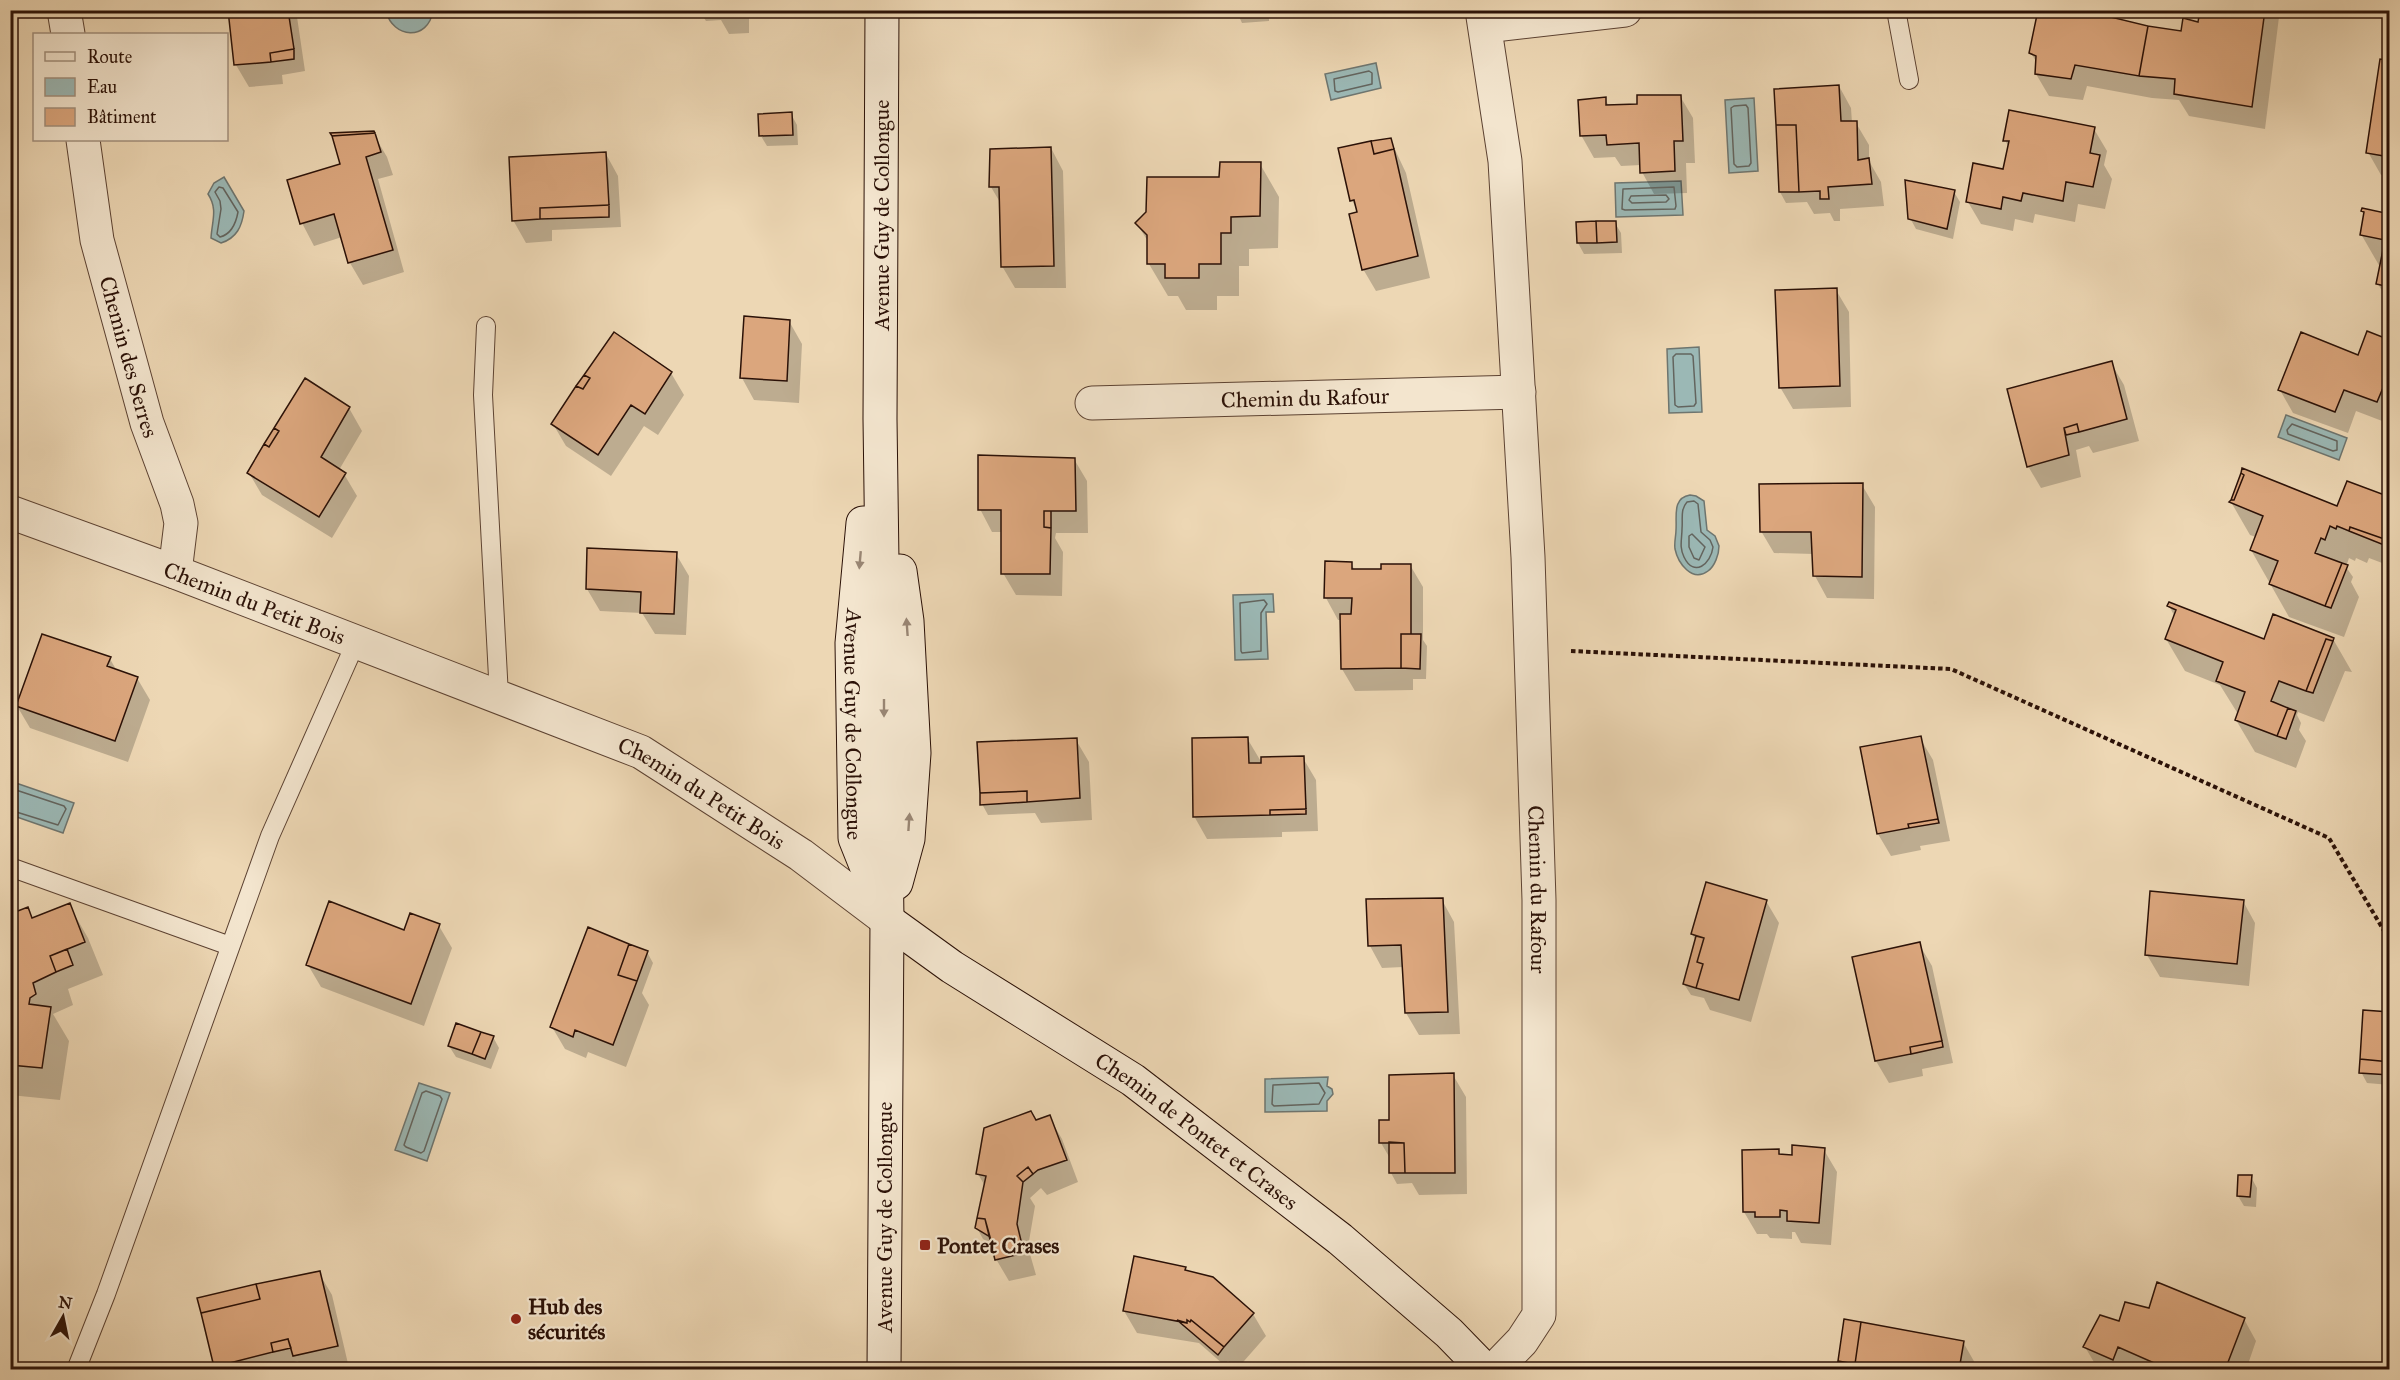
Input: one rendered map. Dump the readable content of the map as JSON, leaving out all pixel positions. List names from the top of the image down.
{
  "streets": {
    "street": [
      "Avenue Guy de Collongue",
      "Chemin des Serres",
      "Chemin du Rafour",
      "Chemin du Petit Bois",
      "Chemin de Pontet et Crases"
    ]
  },
  "crossings": [
    ["Avenue Guy de Collongue", "Chemin du Petit Bois"],
    ["Avenue Guy de Collongue", "Chemin de Pontet et Crases"],
    ["Chemin des Serres", "Chemin du Petit Bois"],
    ["Chemin du Petit Bois", "Chemin de Pontet et Crases"]
  ],
  "places": {
    "transit": ["Pontet Crases"],
    "other": ["Hub des sécurités"]
  },
  "legend": ["Route", "Eau", "Bâtiment"],
  "north": "top"
}
